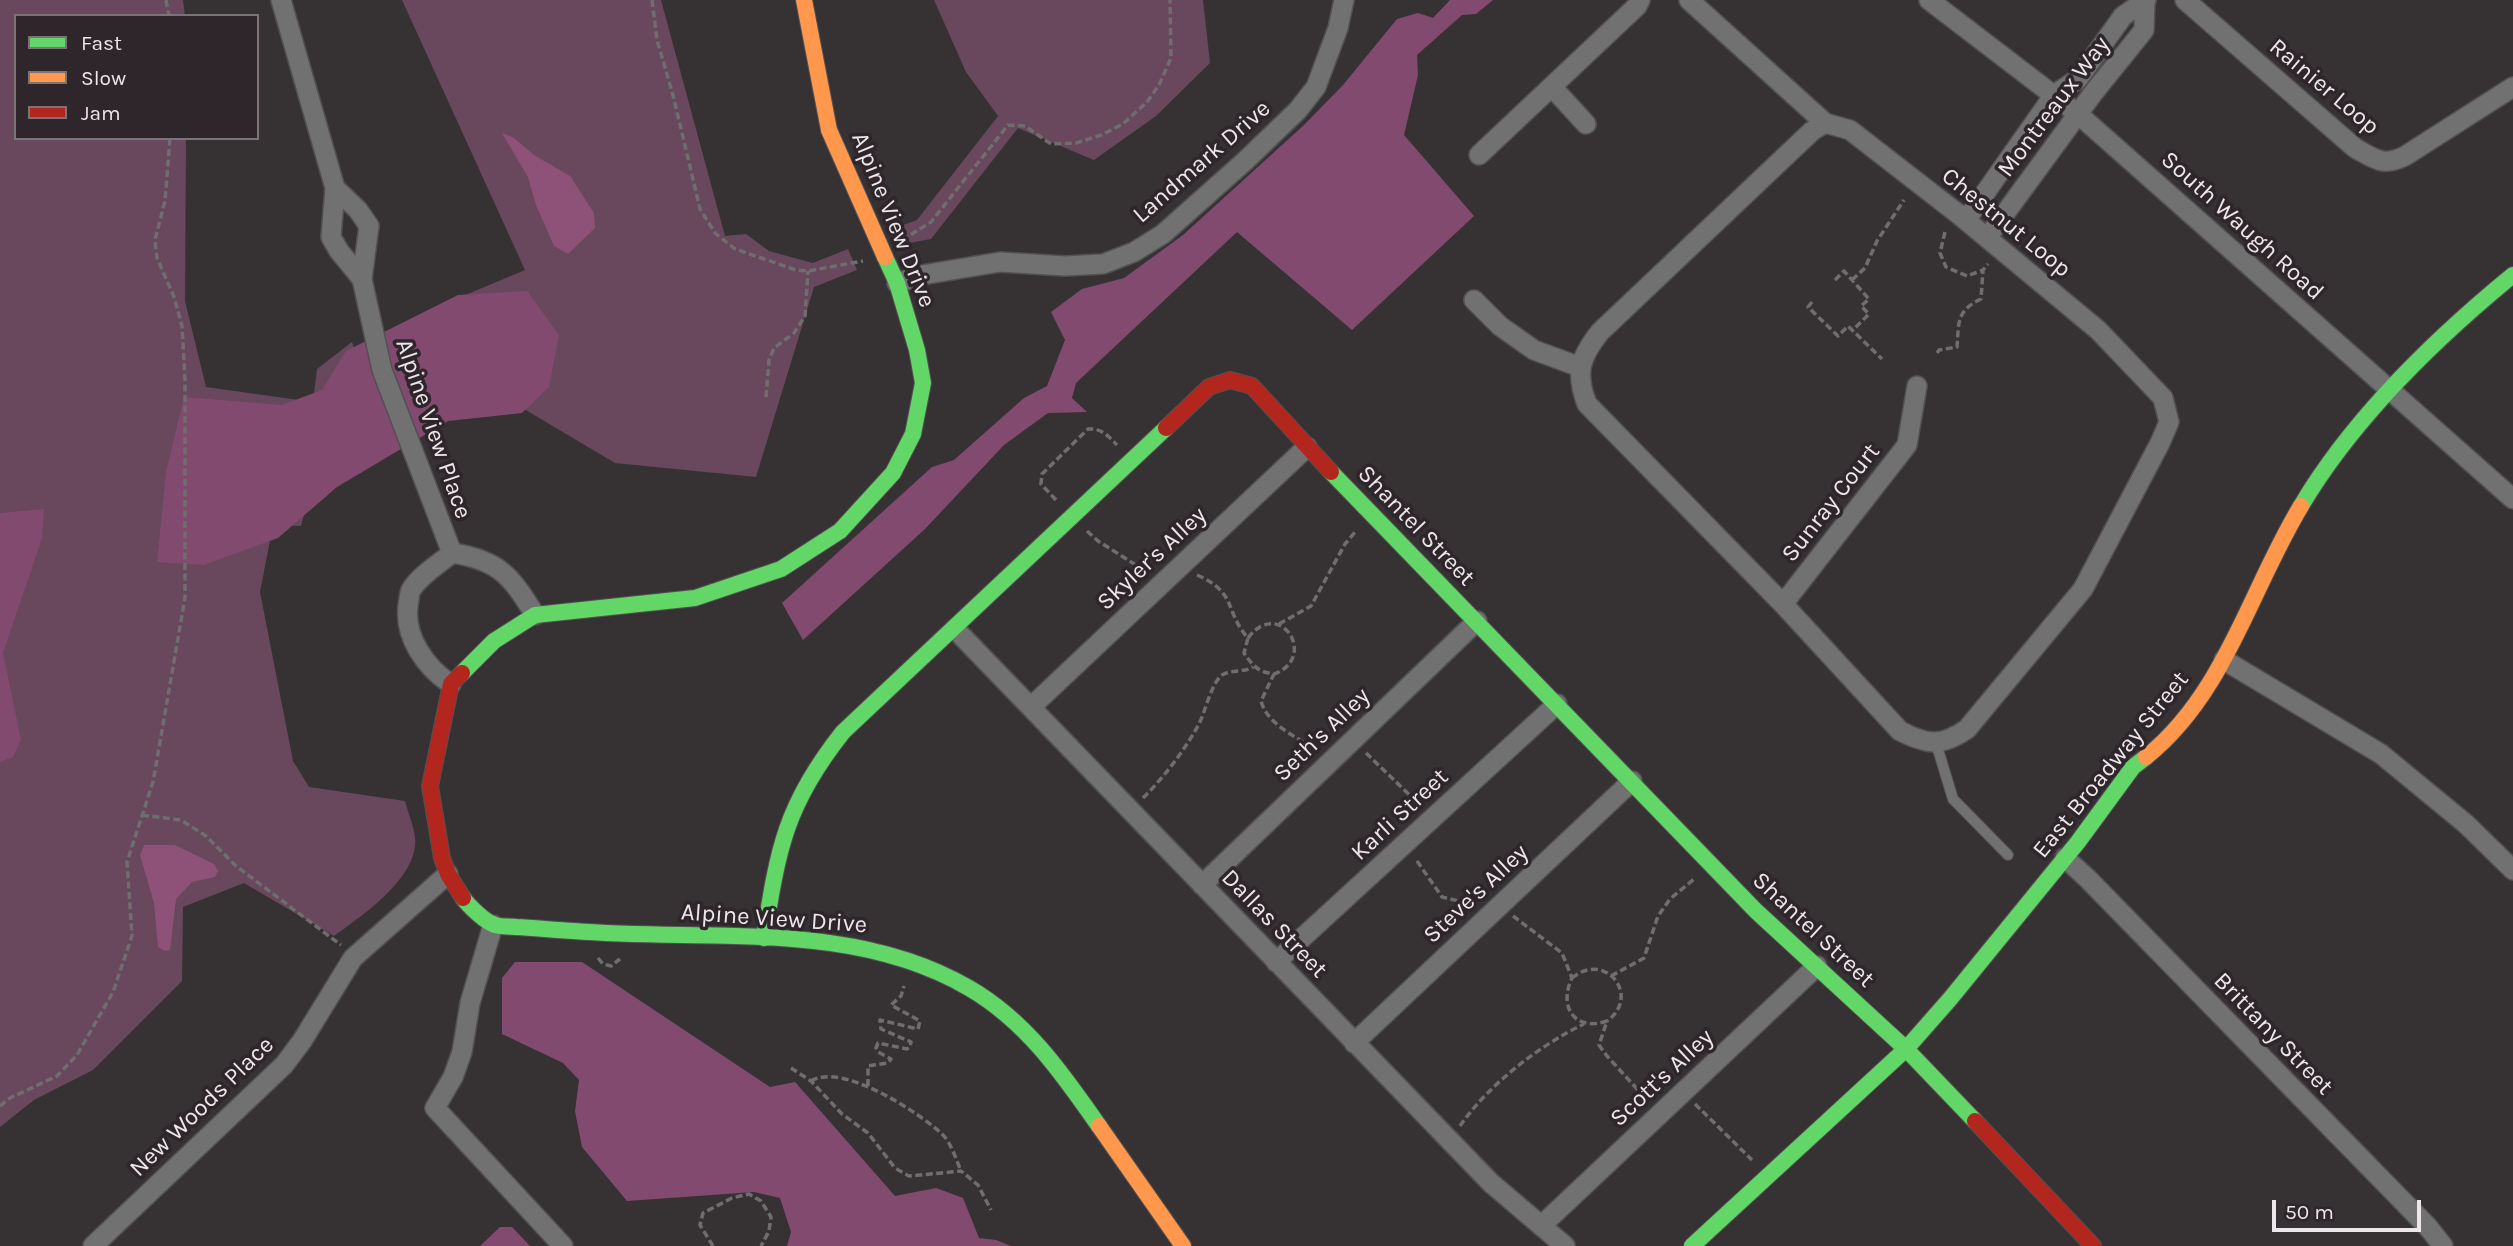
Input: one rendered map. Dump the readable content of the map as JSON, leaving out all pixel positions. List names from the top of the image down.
{
  "streets": {
    "street": [
      "Rainier Loop",
      "Montreaux Way",
      "Landmark Drive",
      "Alpine View Drive",
      "Chestnut Loop",
      "South Waugh Road",
      "Alpine View Place",
      "Sunray Court",
      "Shantel Street",
      "Skyler's Alley",
      "Seth's Alley",
      "East Broadway Street",
      "Karli Street",
      "Steve's Alley",
      "Dallas Street",
      "Brittany Street",
      "Scott's Alley",
      "New Woods Place"
    ]
  },
  "crossings": [
    ["Montreaux Way", "Chestnut Loop"],
    ["Montreaux Way", "South Waugh Road"],
    ["Landmark Drive", "Alpine View Drive"],
    ["Alpine View Drive", "Shantel Street"],
    ["South Waugh Road", "East Broadway Street"],
    ["Shantel Street", "Skyler's Alley"],
    ["Shantel Street", "Seth's Alley"],
    ["Shantel Street", "East Broadway Street"],
    ["Shantel Street", "Karli Street"],
    ["Shantel Street", "Steve's Alley"],
    ["Shantel Street", "Dallas Street"],
    ["Shantel Street", "Scott's Alley"],
    ["Skyler's Alley", "Dallas Street"],
    ["Seth's Alley", "Dallas Street"],
    ["East Broadway Street", "Brittany Street"],
    ["Karli Street", "Dallas Street"],
    ["Steve's Alley", "Dallas Street"],
    ["Dallas Street", "Scott's Alley"]
  ],
  "legend": ["Fast", "Slow", "Jam"],
  "scale_bar": "50 m"
}
